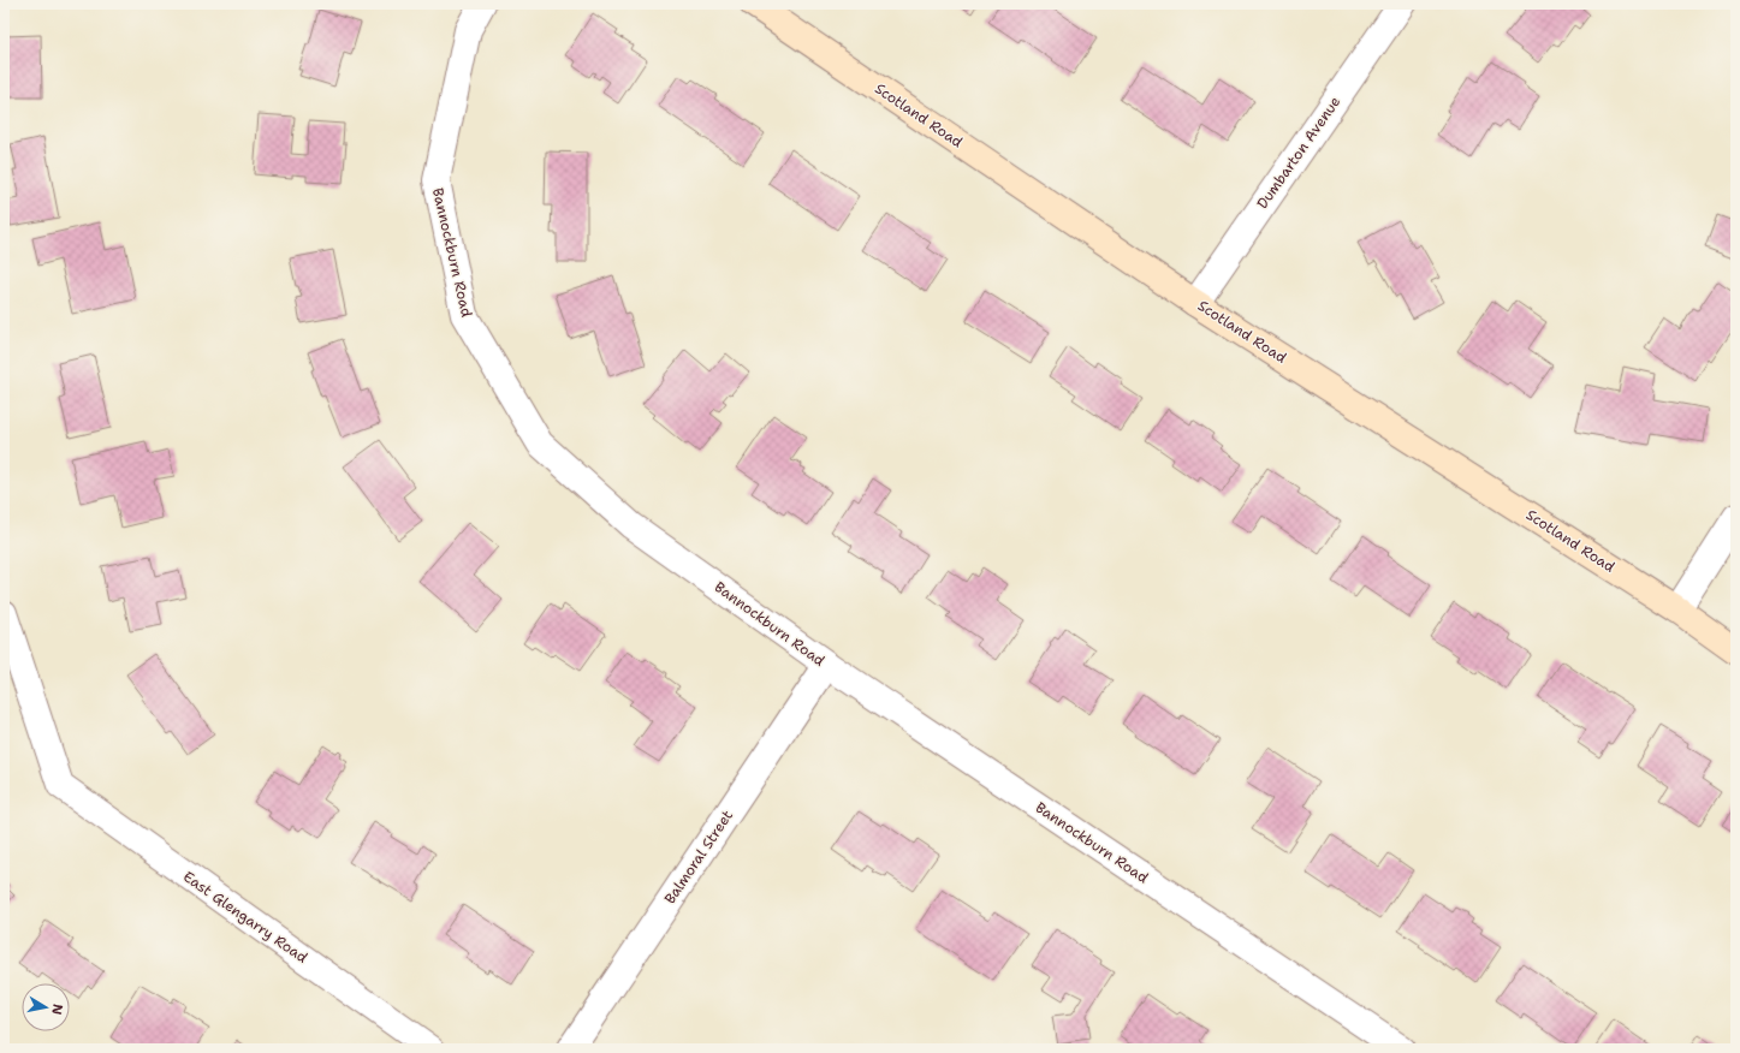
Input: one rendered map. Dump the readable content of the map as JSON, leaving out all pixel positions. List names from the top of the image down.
{
  "streets": {
    "street": [
      "Scotland Road",
      "Dumbarton Avenue",
      "Bannockburn Road",
      "Balmoral Street",
      "East Glengarry Road"
    ]
  },
  "crossings": [
    ["Scotland Road", "Dumbarton Avenue"],
    ["Bannockburn Road", "Balmoral Street"]
  ],
  "north": "right"
}
